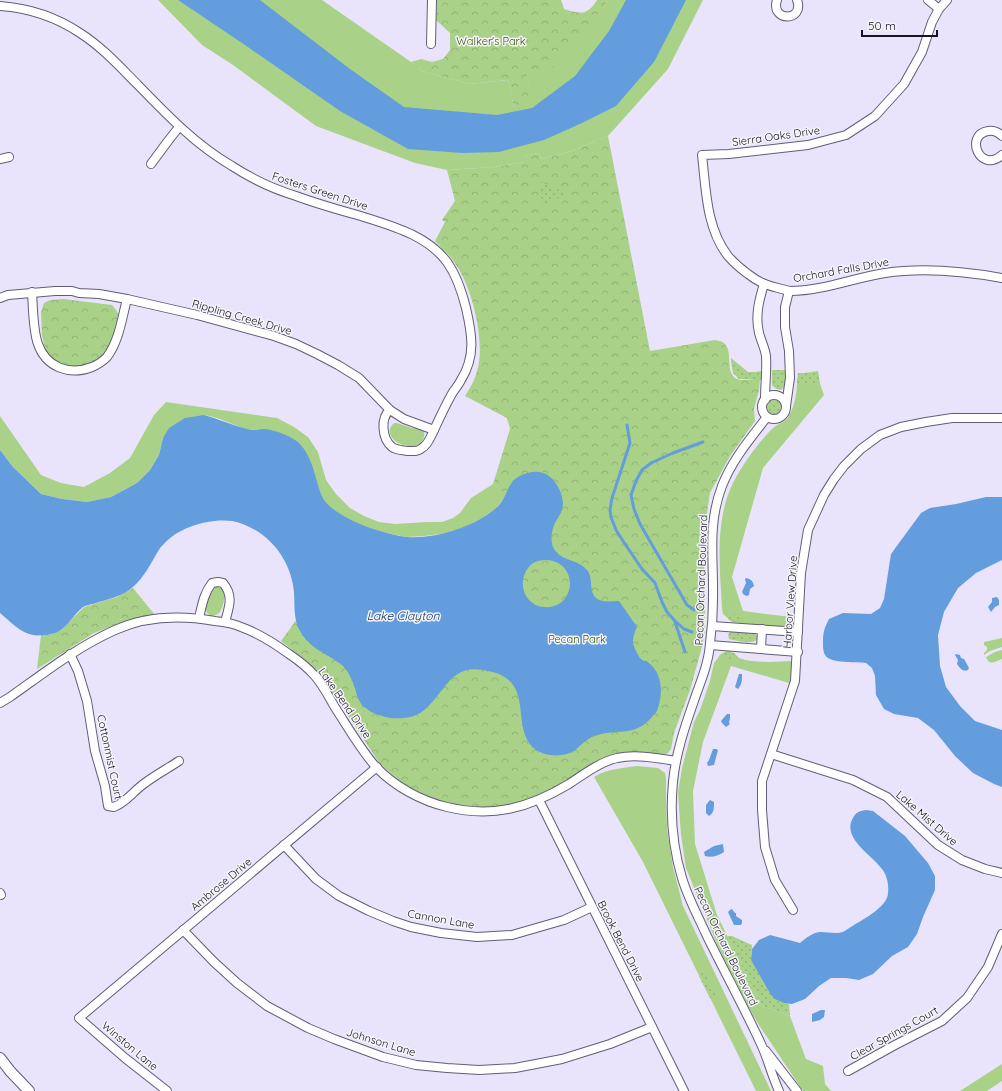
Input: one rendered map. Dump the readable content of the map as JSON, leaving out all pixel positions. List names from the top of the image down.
{
  "streets": {
    "street": [
      "Sierra Oaks Drive",
      "Fosters Green Drive",
      "Orchard Falls Drive",
      "Rippling Creek Drive",
      "Pecan Orchard Boulevard",
      "Harbor View Drive",
      "Lake Bend Drive",
      "Cottonmist Court",
      "Lake Mist Drive",
      "Ambrose Drive",
      "Cannon Lane",
      "Brook Bend Drive",
      "Clear Springs Court",
      "Johnson Lane",
      "Winston Lane"
    ]
  },
  "crossings": [
    ["Sierra Oaks Drive", "Orchard Falls Drive"],
    ["Fosters Green Drive", "Rippling Creek Drive"],
    ["Pecan Orchard Boulevard", "Lake Bend Drive"],
    ["Harbor View Drive", "Lake Mist Drive"],
    ["Lake Bend Drive", "Cottonmist Court"],
    ["Lake Bend Drive", "Ambrose Drive"],
    ["Lake Bend Drive", "Brook Bend Drive"],
    ["Ambrose Drive", "Cannon Lane"],
    ["Ambrose Drive", "Johnson Lane"],
    ["Ambrose Drive", "Winston Lane"],
    ["Cannon Lane", "Brook Bend Drive"],
    ["Brook Bend Drive", "Johnson Lane"]
  ],
  "water": ["Lake Clayton"],
  "parks": ["Walker's Park", "Pecan Park"],
  "scale_bar": "50 m"
}
